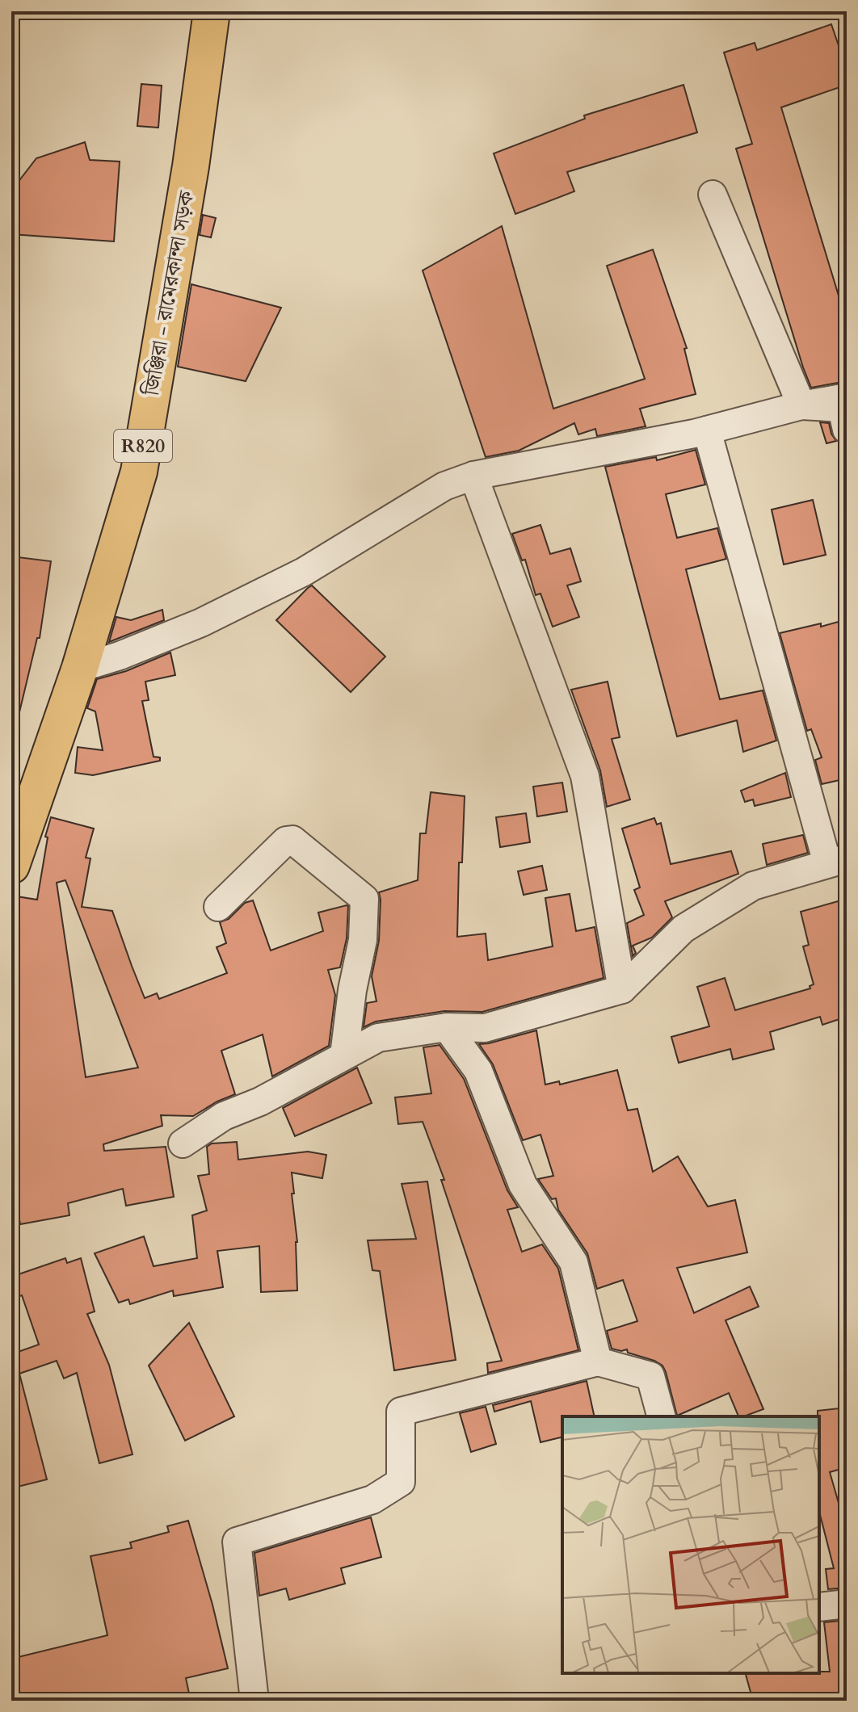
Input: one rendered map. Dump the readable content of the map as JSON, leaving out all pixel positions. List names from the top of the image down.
{
  "streets": {
    "main road": ["জিঞ্জিরা - রামেরকান্দা সড়ক", "R820"]
  }
}
